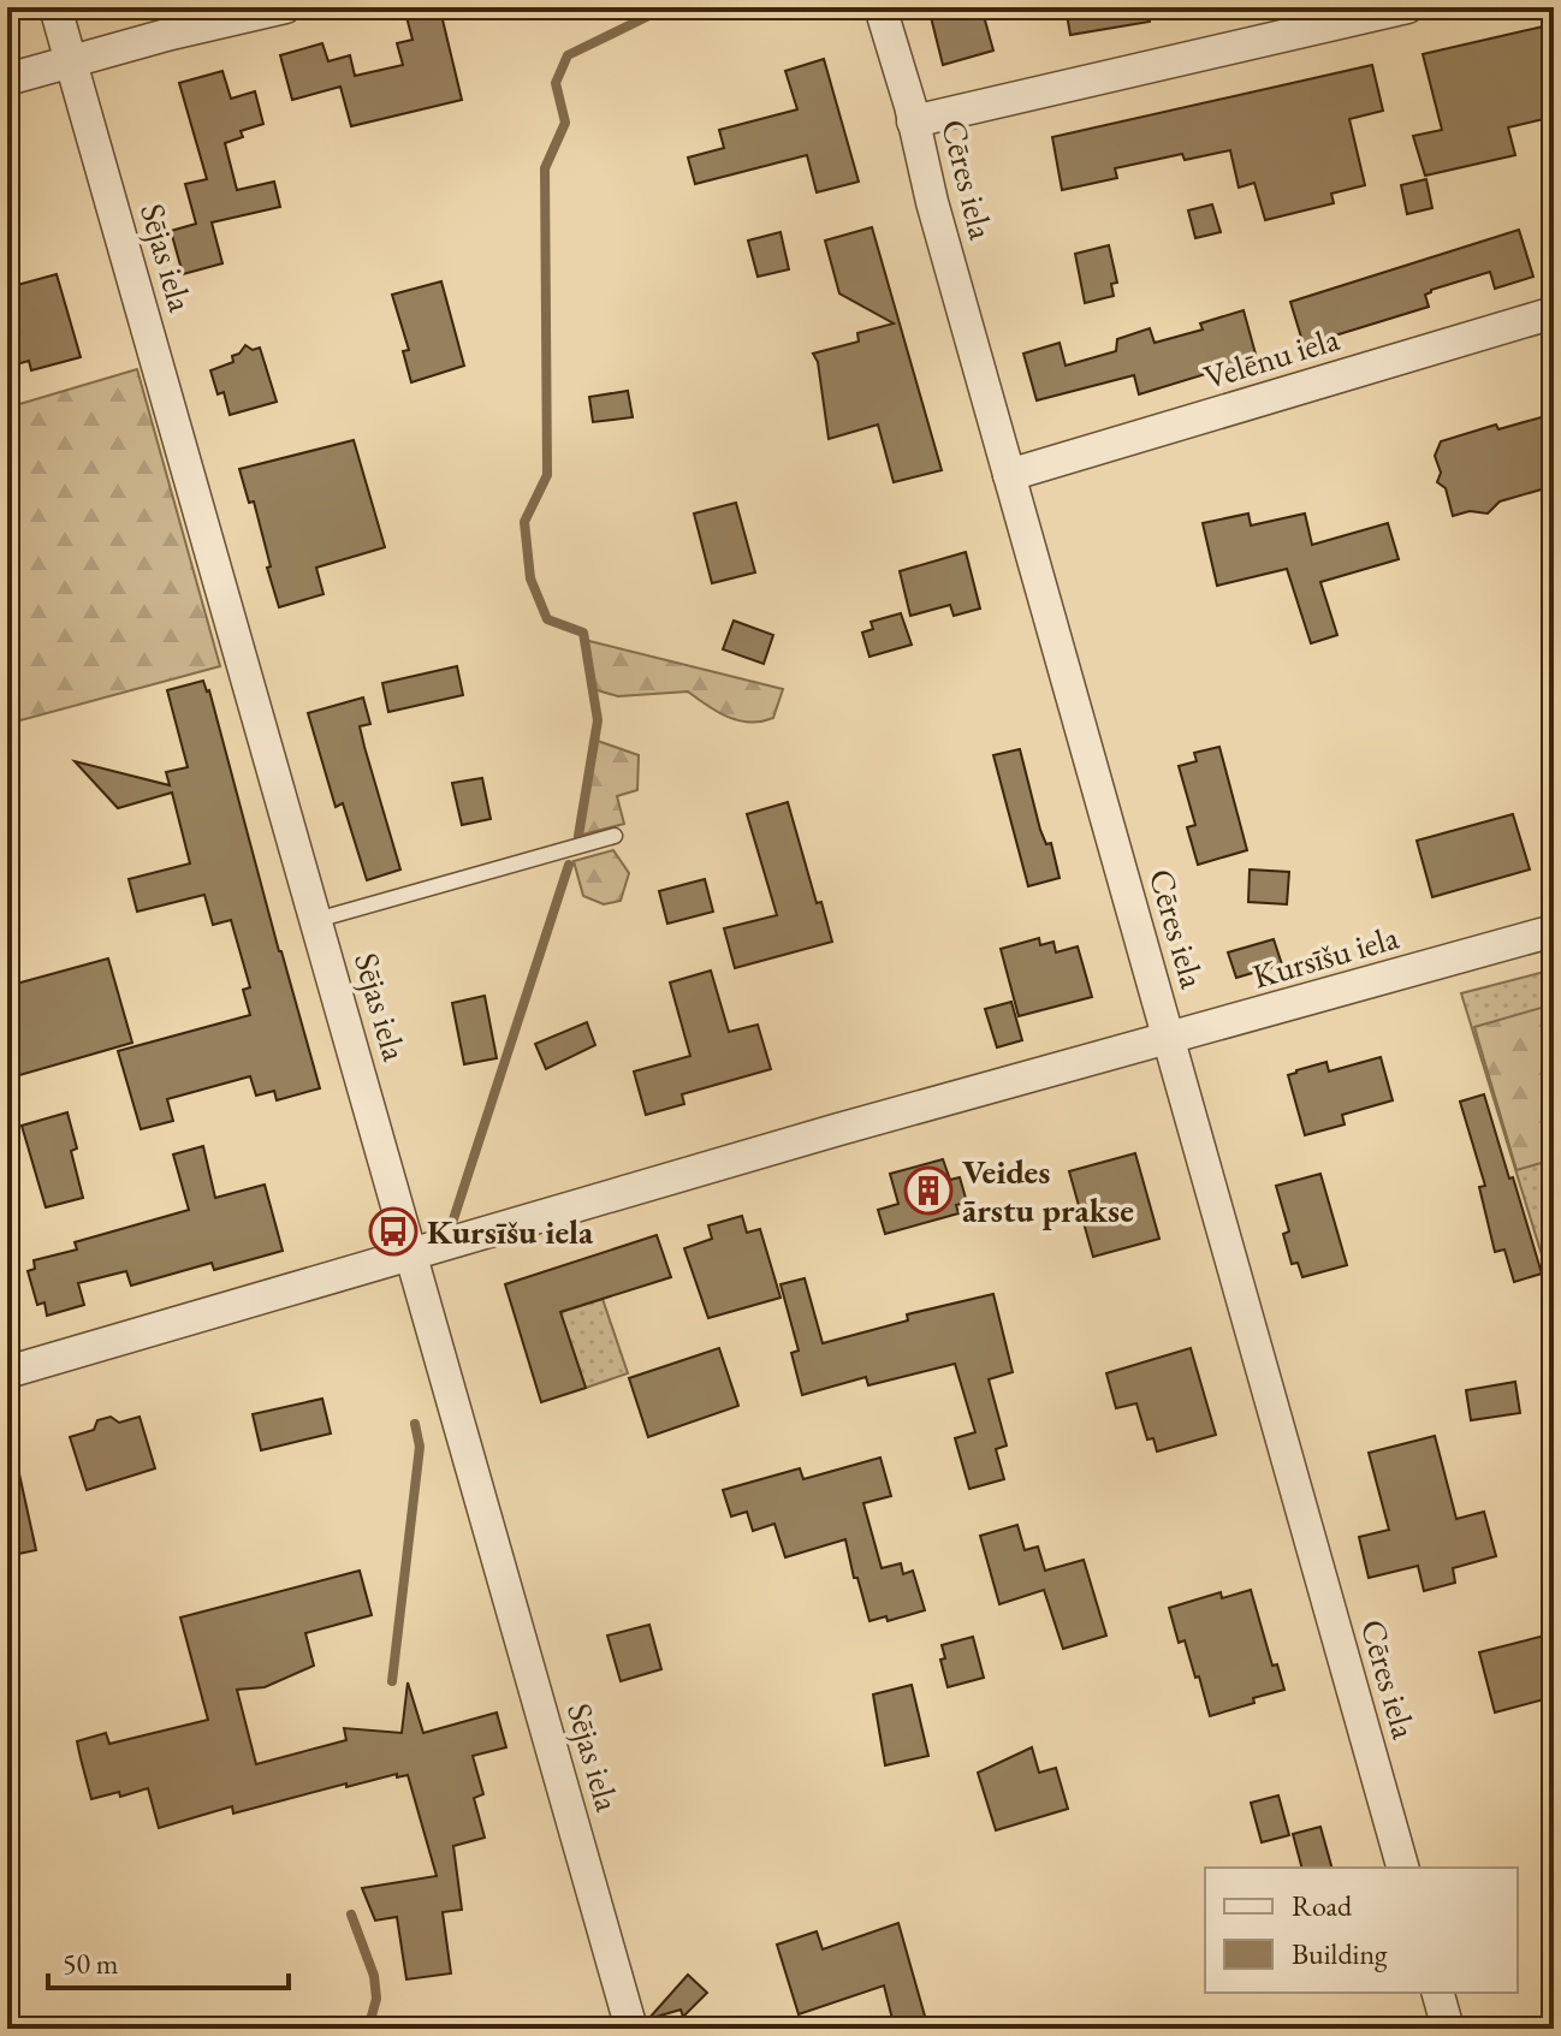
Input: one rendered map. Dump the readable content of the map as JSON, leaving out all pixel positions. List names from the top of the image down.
{
  "streets": {
    "street": [
      "Cēres iela",
      "Sējas iela",
      "Velēnu iela",
      "Kursīšu iela"
    ]
  },
  "crossings": [
    ["Cēres iela", "Velēnu iela"],
    ["Cēres iela", "Kursīšu iela"],
    ["Sējas iela", "Kursīšu iela"]
  ],
  "places": {
    "building": ["Veides ārstu prakse"],
    "bus stop": ["Kursīšu iela"]
  },
  "legend": ["Road", "Building"],
  "scale_bar": "50 m"
}
